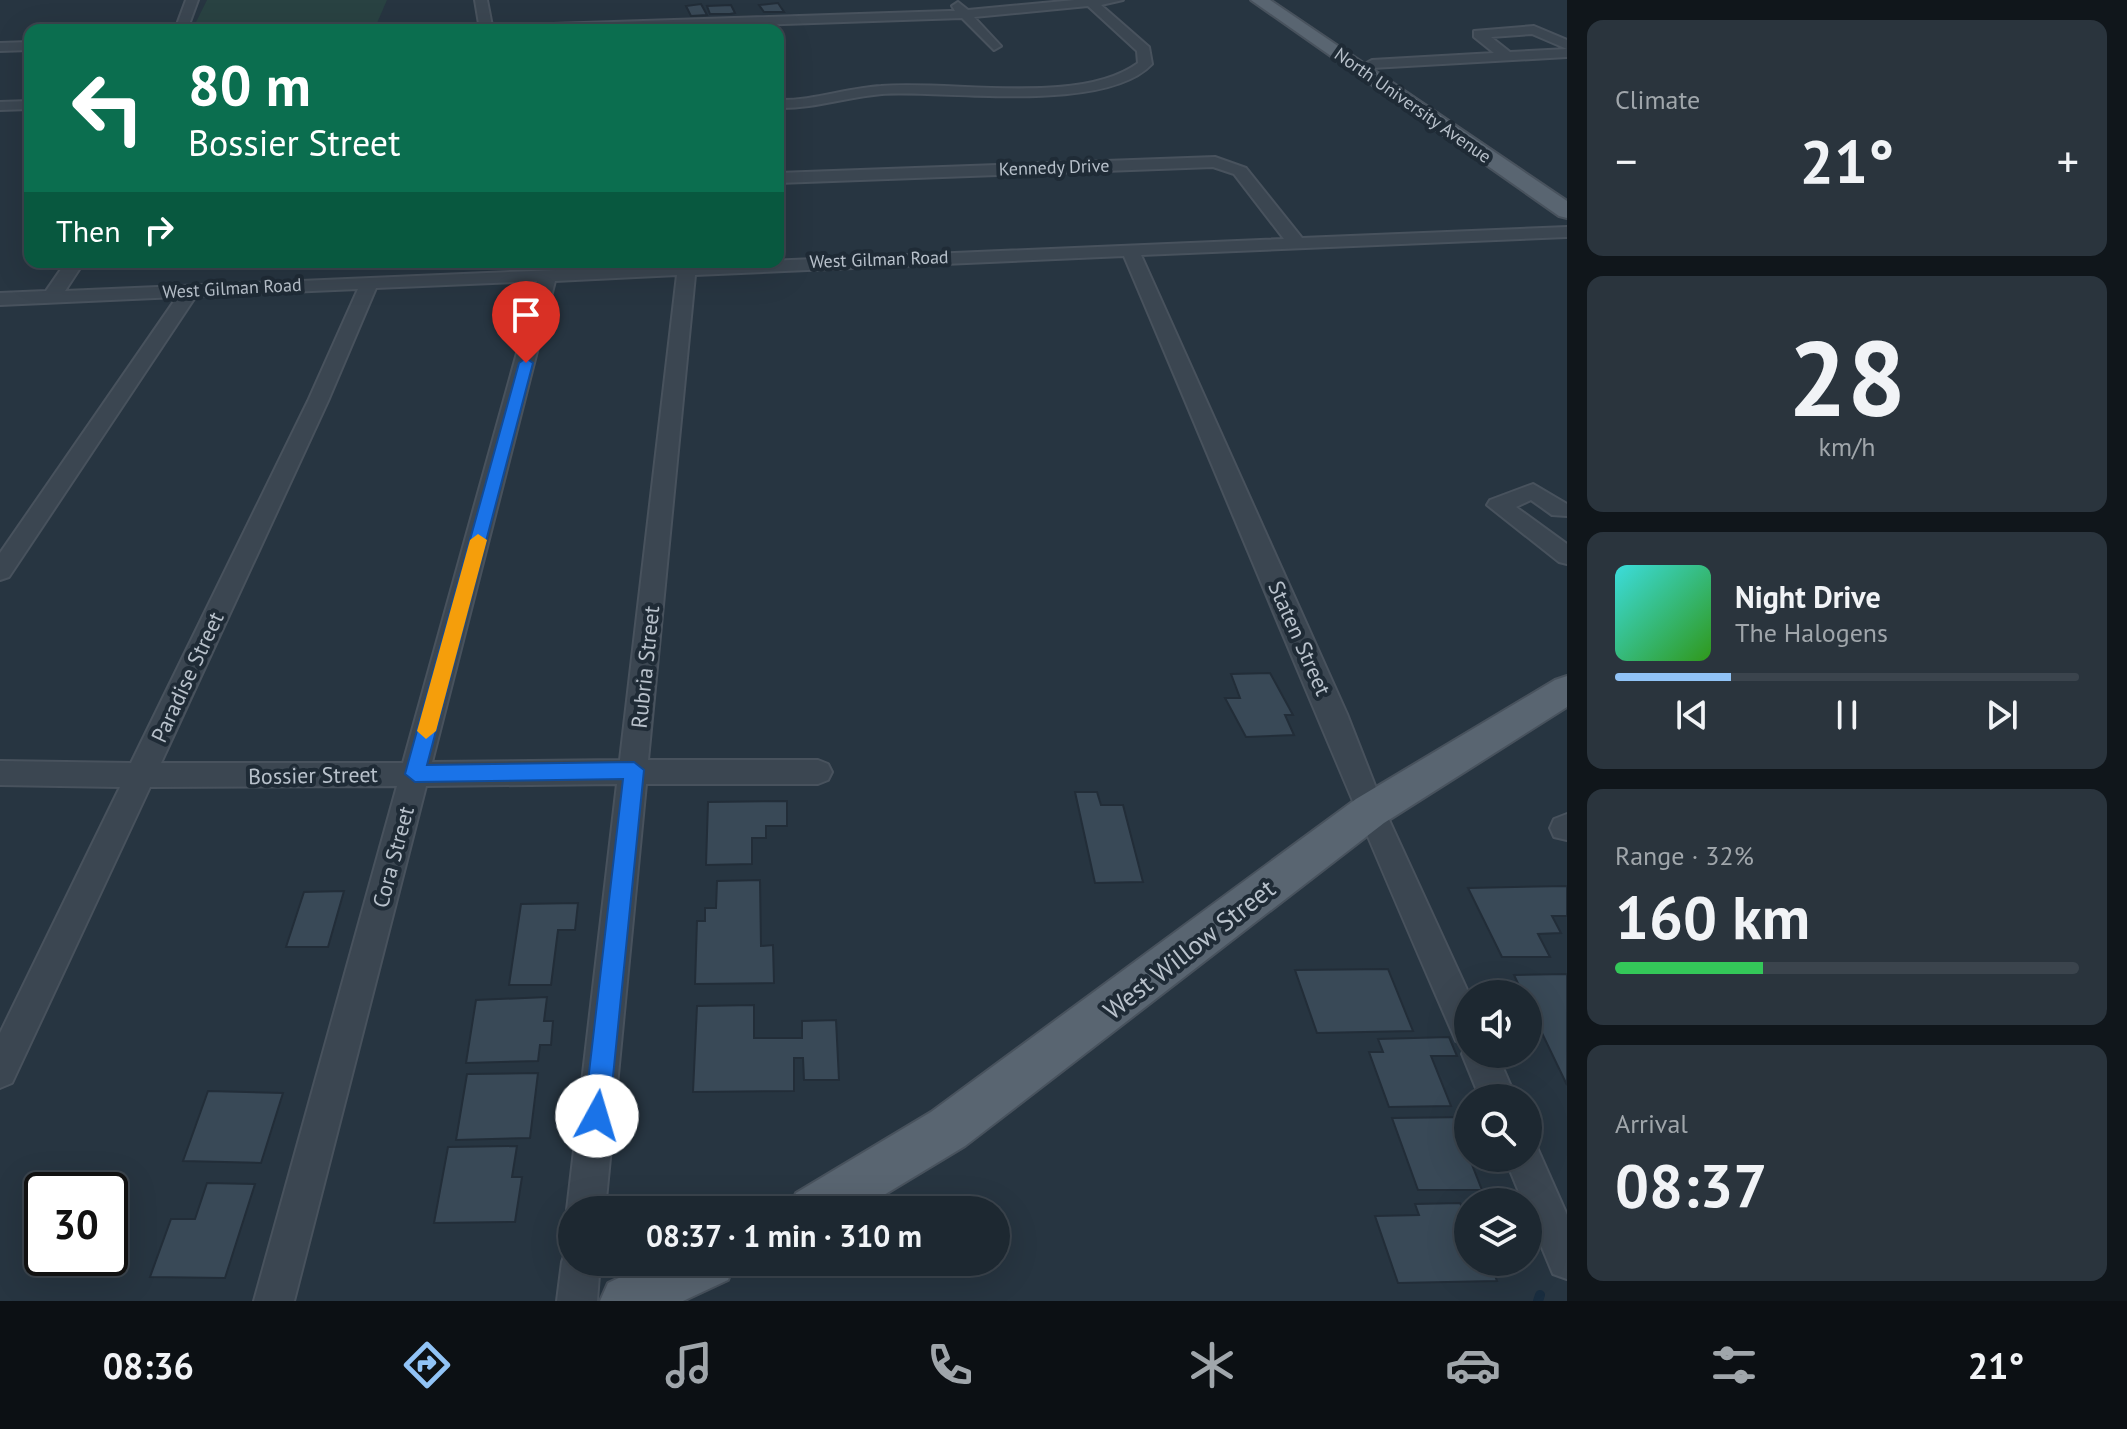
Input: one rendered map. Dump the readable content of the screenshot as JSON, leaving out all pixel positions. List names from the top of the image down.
{
  "streets": {
    "main road": ["North University Avenue", "West Willow Street"],
    "street": [
      "Kennedy Drive",
      "West Gilman Road",
      "Staten Street",
      "Rubria Street",
      "Paradise Street",
      "Bossier Street",
      "Cora Street"
    ]
  },
  "crossings": [
    ["Kennedy Drive", "West Gilman Road"],
    ["West Gilman Road", "Staten Street"],
    ["West Gilman Road", "Paradise Street"],
    ["West Gilman Road", "Cora Street"],
    ["Staten Street", "West Willow Street"],
    ["Rubria Street", "Bossier Street"],
    ["Paradise Street", "Bossier Street"],
    ["Bossier Street", "Cora Street"]
  ],
  "page": {
    "tile": [
      "Climate",
      ["28", "km/h"],
      ["Range · 32%", "160 km"],
      ["Arrival", "08:37"]
    ],
    "turn": ["80 m", "Bossier Street"],
    "heat": ["−", "21°", "+"],
    "then": "Then",
    "song": ["Night Drive", "The Halogens"],
    "limit": "30",
    "trip": "08:37 · 1 min · 310 m",
    "tabs": ["08:36", "21°"]
  }
}
